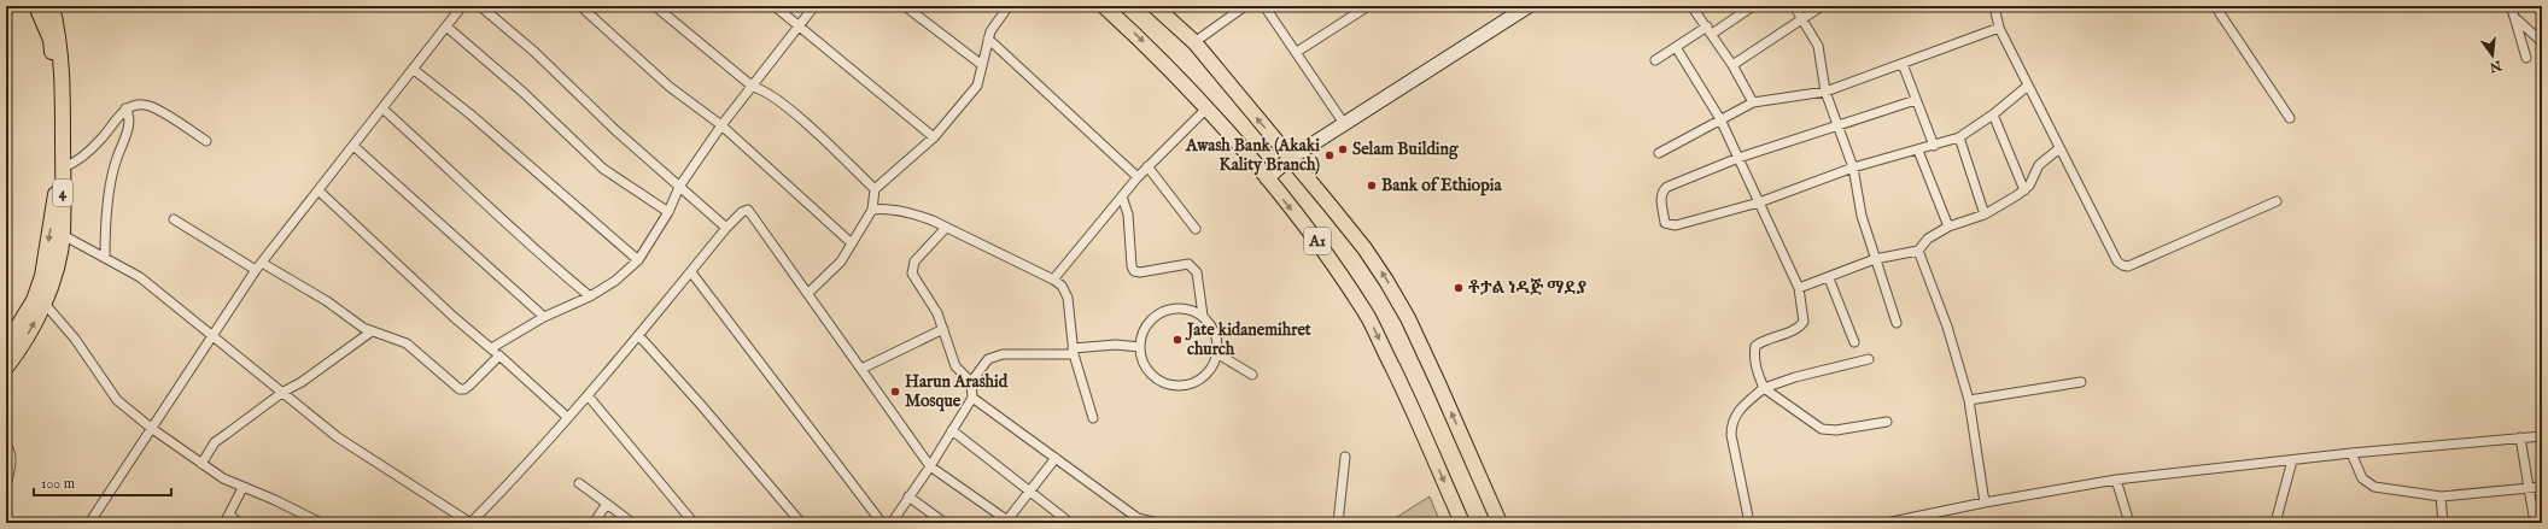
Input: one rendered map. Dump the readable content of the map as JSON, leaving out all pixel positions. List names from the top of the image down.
{
  "streets": {
    "main road": ["4", "A1"]
  },
  "places": [
    "Selam Building",
    "Awash Bank (Akaki Kality Branch)",
    "Bank of Ethiopia",
    "ቶታል ነዳጅ ማደያ",
    "Jate kidanemihret church",
    "Harun Arashid Mosque"
  ],
  "scale_bar": "100 m",
  "north": "bottom"
}
